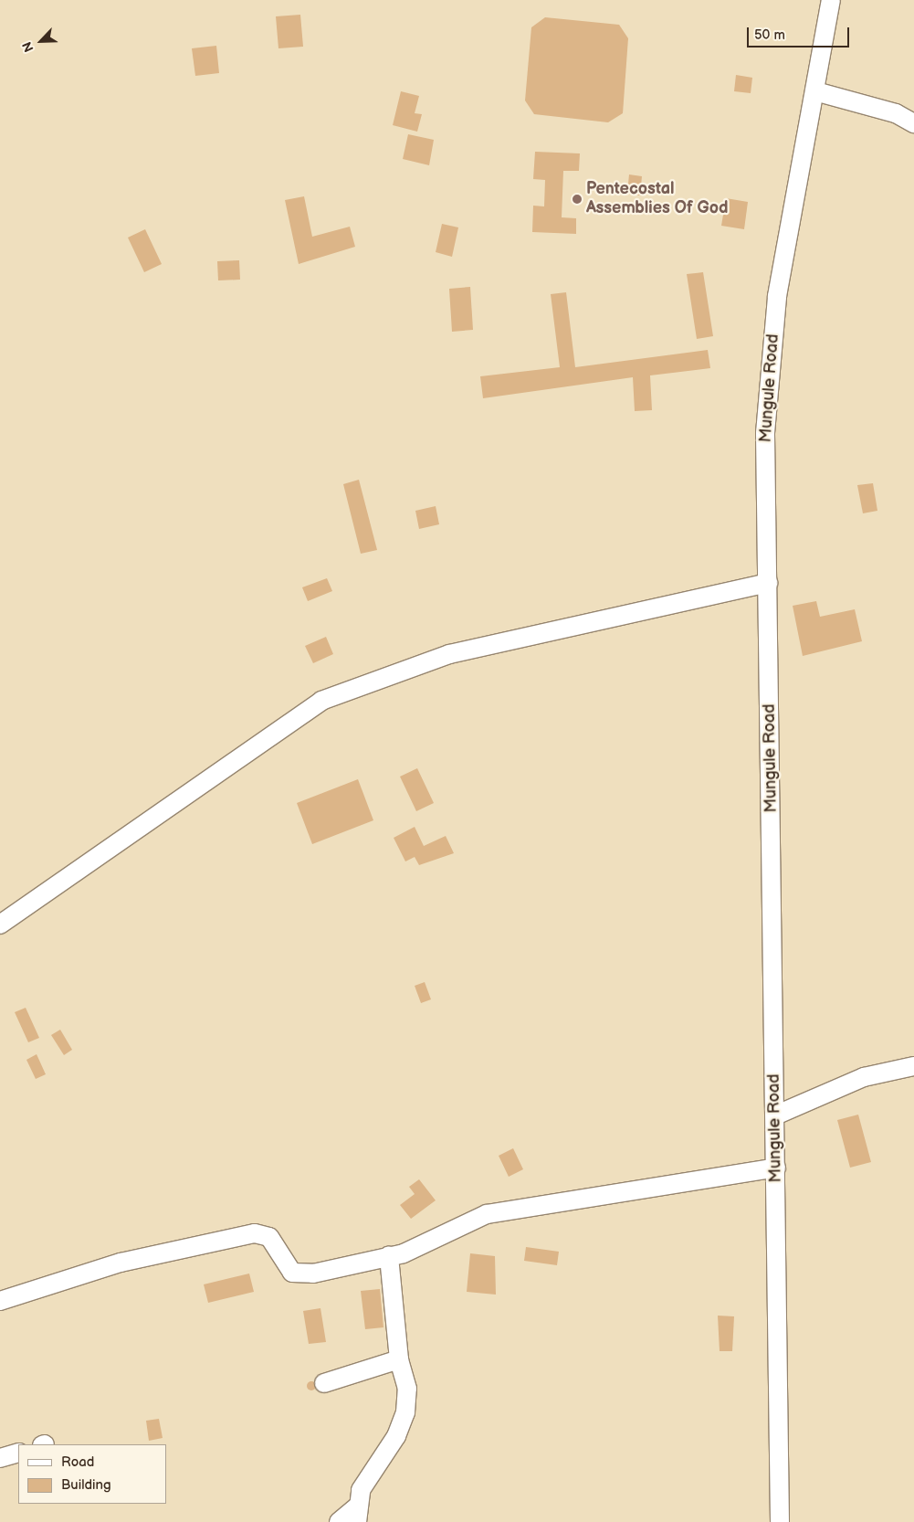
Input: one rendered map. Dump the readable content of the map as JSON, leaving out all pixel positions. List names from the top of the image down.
{
  "streets": {
    "street": ["Mungule Road"]
  },
  "places": ["Pentecostal Assemblies Of God"],
  "legend": ["Road", "Building"],
  "scale_bar": "50 m",
  "north": "bottom left"
}
